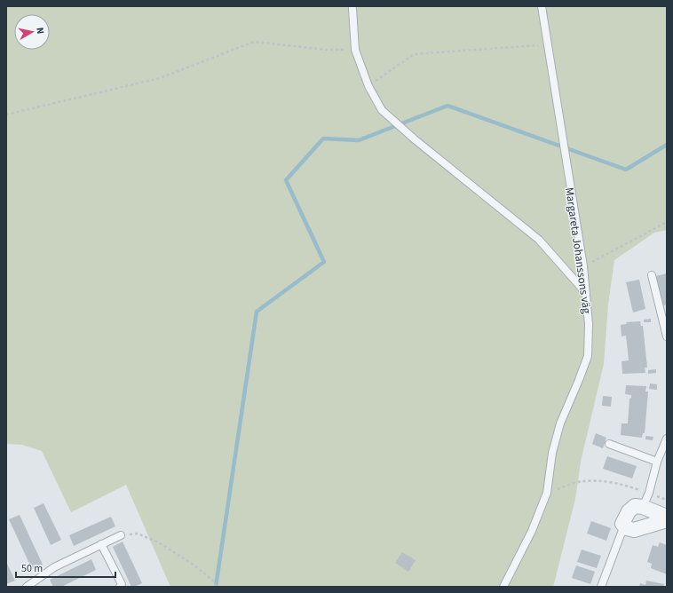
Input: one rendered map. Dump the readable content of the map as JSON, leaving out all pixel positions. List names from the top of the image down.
{
  "streets": {
    "lane": ["Margareta Johanssons väg"]
  },
  "scale_bar": "50 m",
  "north": "right"
}
